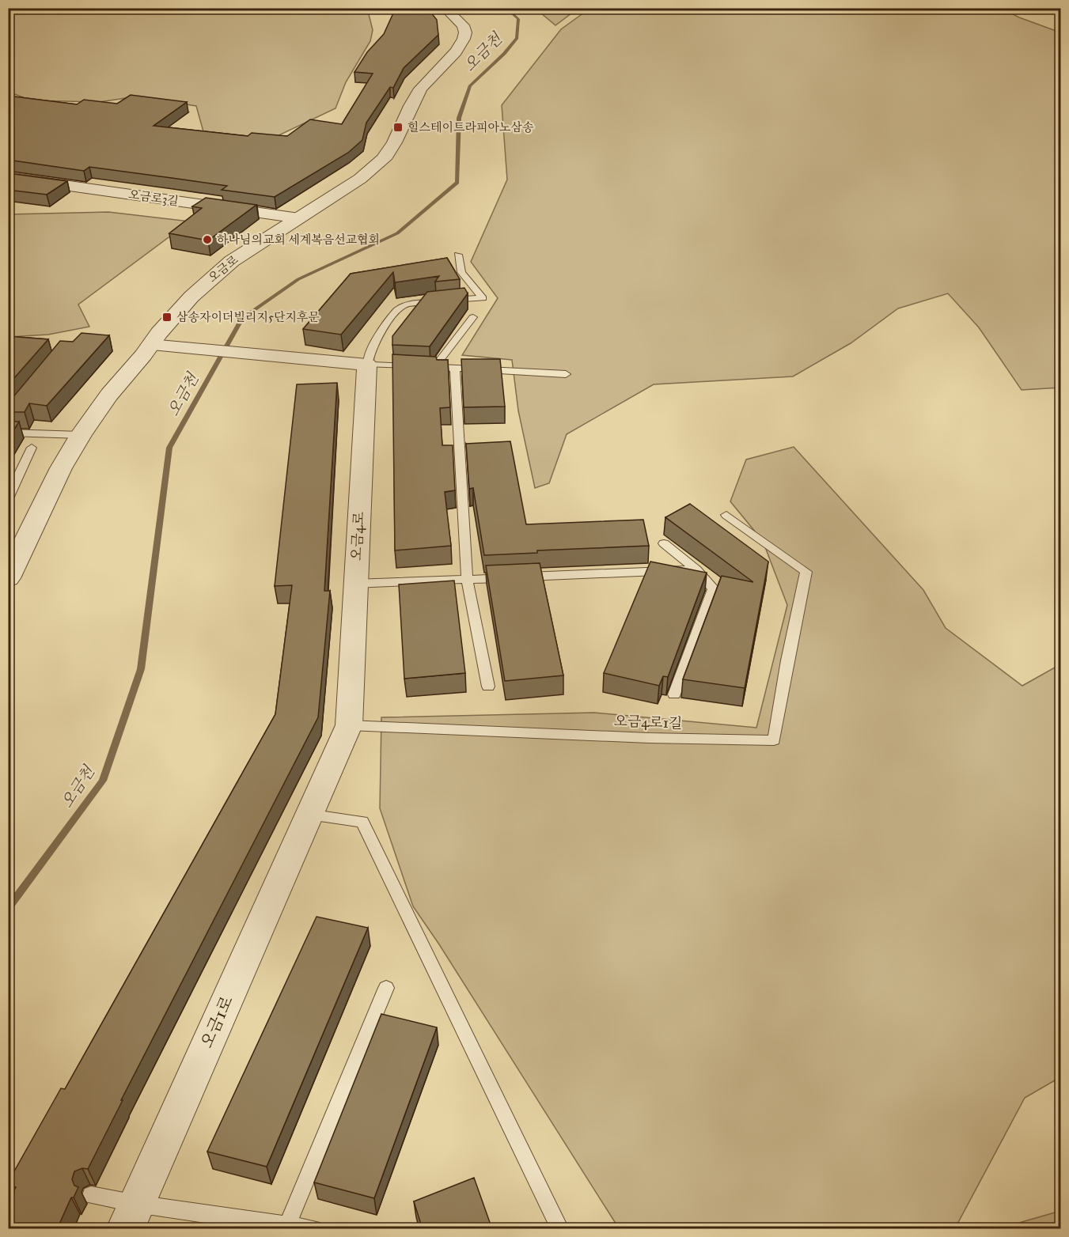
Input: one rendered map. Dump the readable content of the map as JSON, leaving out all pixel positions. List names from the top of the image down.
{
  "streets": {
    "street": [
      "오금로3길",
      "오금로",
      "오금4로",
      "오금1로"
    ],
    "lane": ["오금4로1길"]
  },
  "crossings": [
    ["오금로3길", "오금로"],
    ["오금4로", "오금4로1길"],
    ["오금4로", "오금1로"]
  ],
  "water": ["오금천"],
  "places": {
    "transit": ["힐스테이트라피아노삼송", "삼송자이더빌리지5단지후문"],
    "other": ["하나님의교회 세계복음선교협회"]
  }
}
